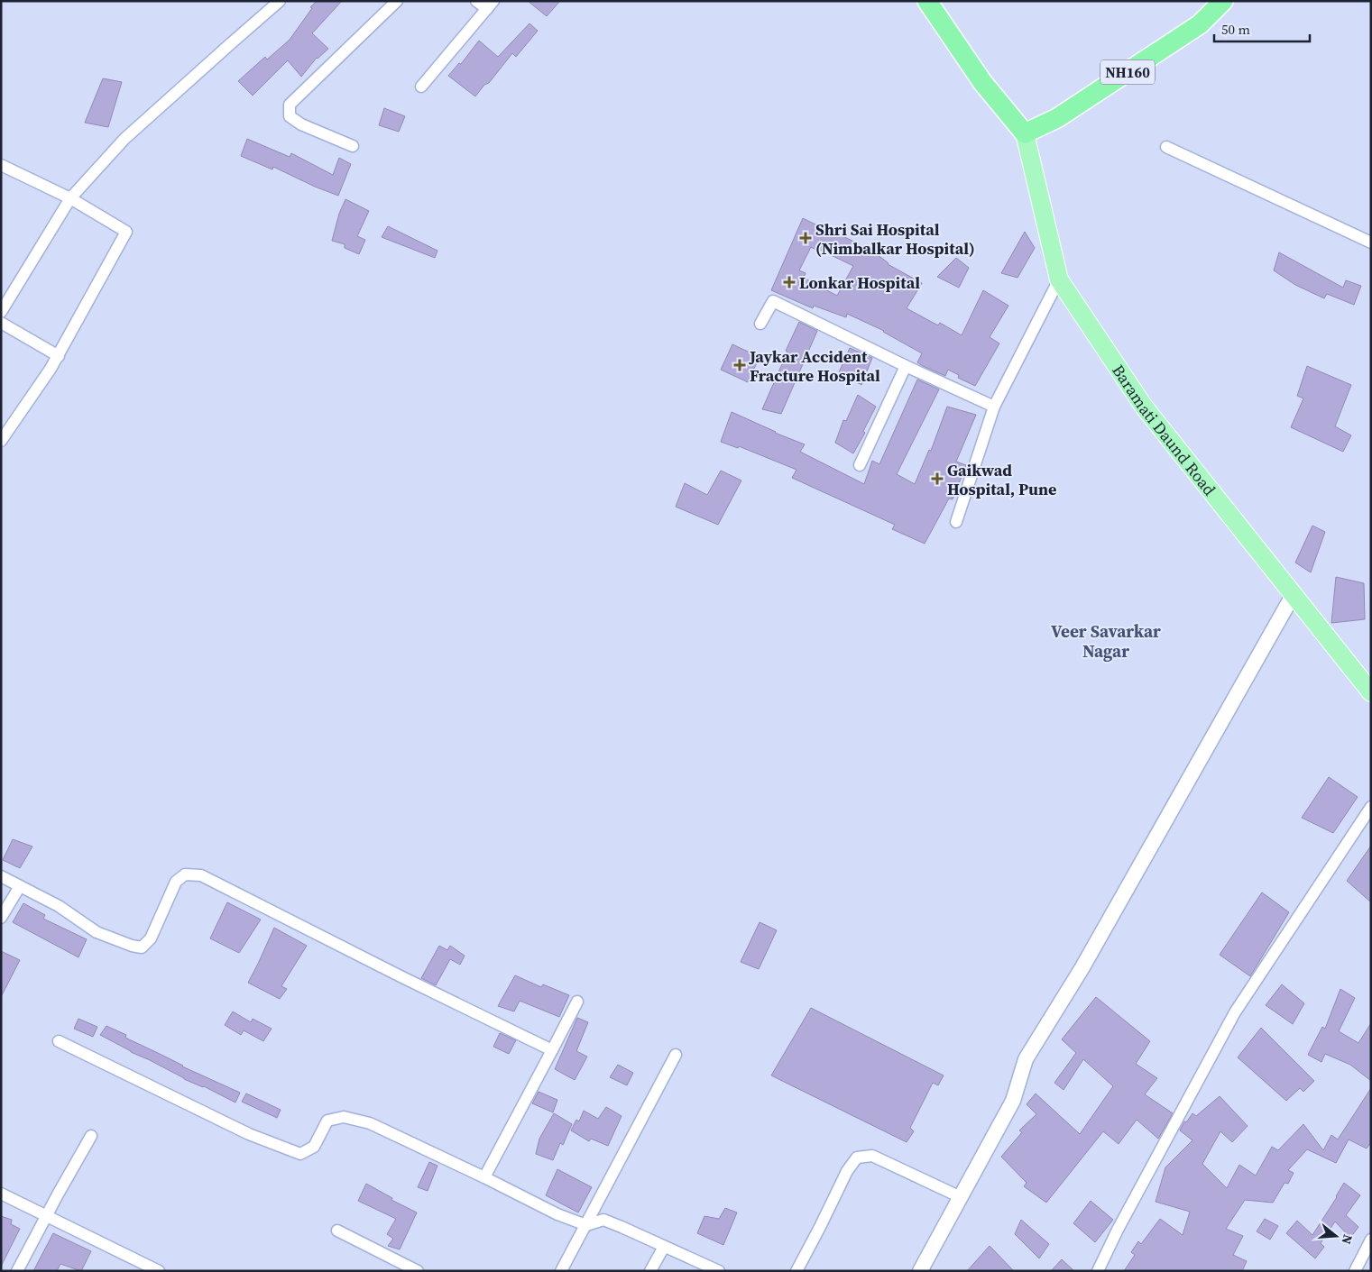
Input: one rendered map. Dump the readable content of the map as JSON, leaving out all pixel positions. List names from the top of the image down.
{
  "streets": {
    "highway": ["NH160"],
    "main road": ["Baramati Daund Road"]
  },
  "crossings": [
    ["NH160", "Baramati Daund Road"]
  ],
  "districts": ["Veer Savarkar Nagar"],
  "places": {
    "health": [
      "Shri Sai Hospital (Nimbalkar Hospital)",
      "Lonkar Hospital",
      "Jaykar Accident Fracture Hospital",
      "Gaikwad Hospital, Pune"
    ]
  },
  "scale_bar": "50 m",
  "north": "right"
}
